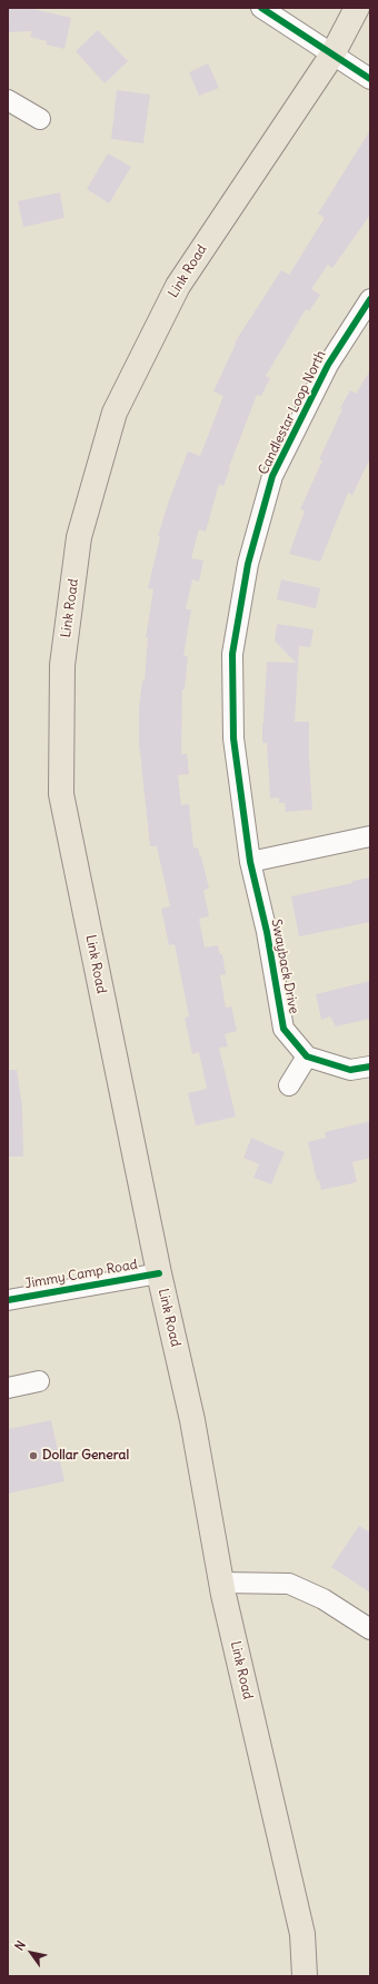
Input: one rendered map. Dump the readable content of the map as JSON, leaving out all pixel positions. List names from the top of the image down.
{
  "streets": {
    "main road": ["Link Road"],
    "street": ["Candlestar Loop North", "Swayback Drive", "Jimmy Camp Road"]
  },
  "crossings": [
    ["Link Road", "Jimmy Camp Road"],
    ["Candlestar Loop North", "Swayback Drive"]
  ],
  "places": ["Dollar General"],
  "north": "top left"
}
